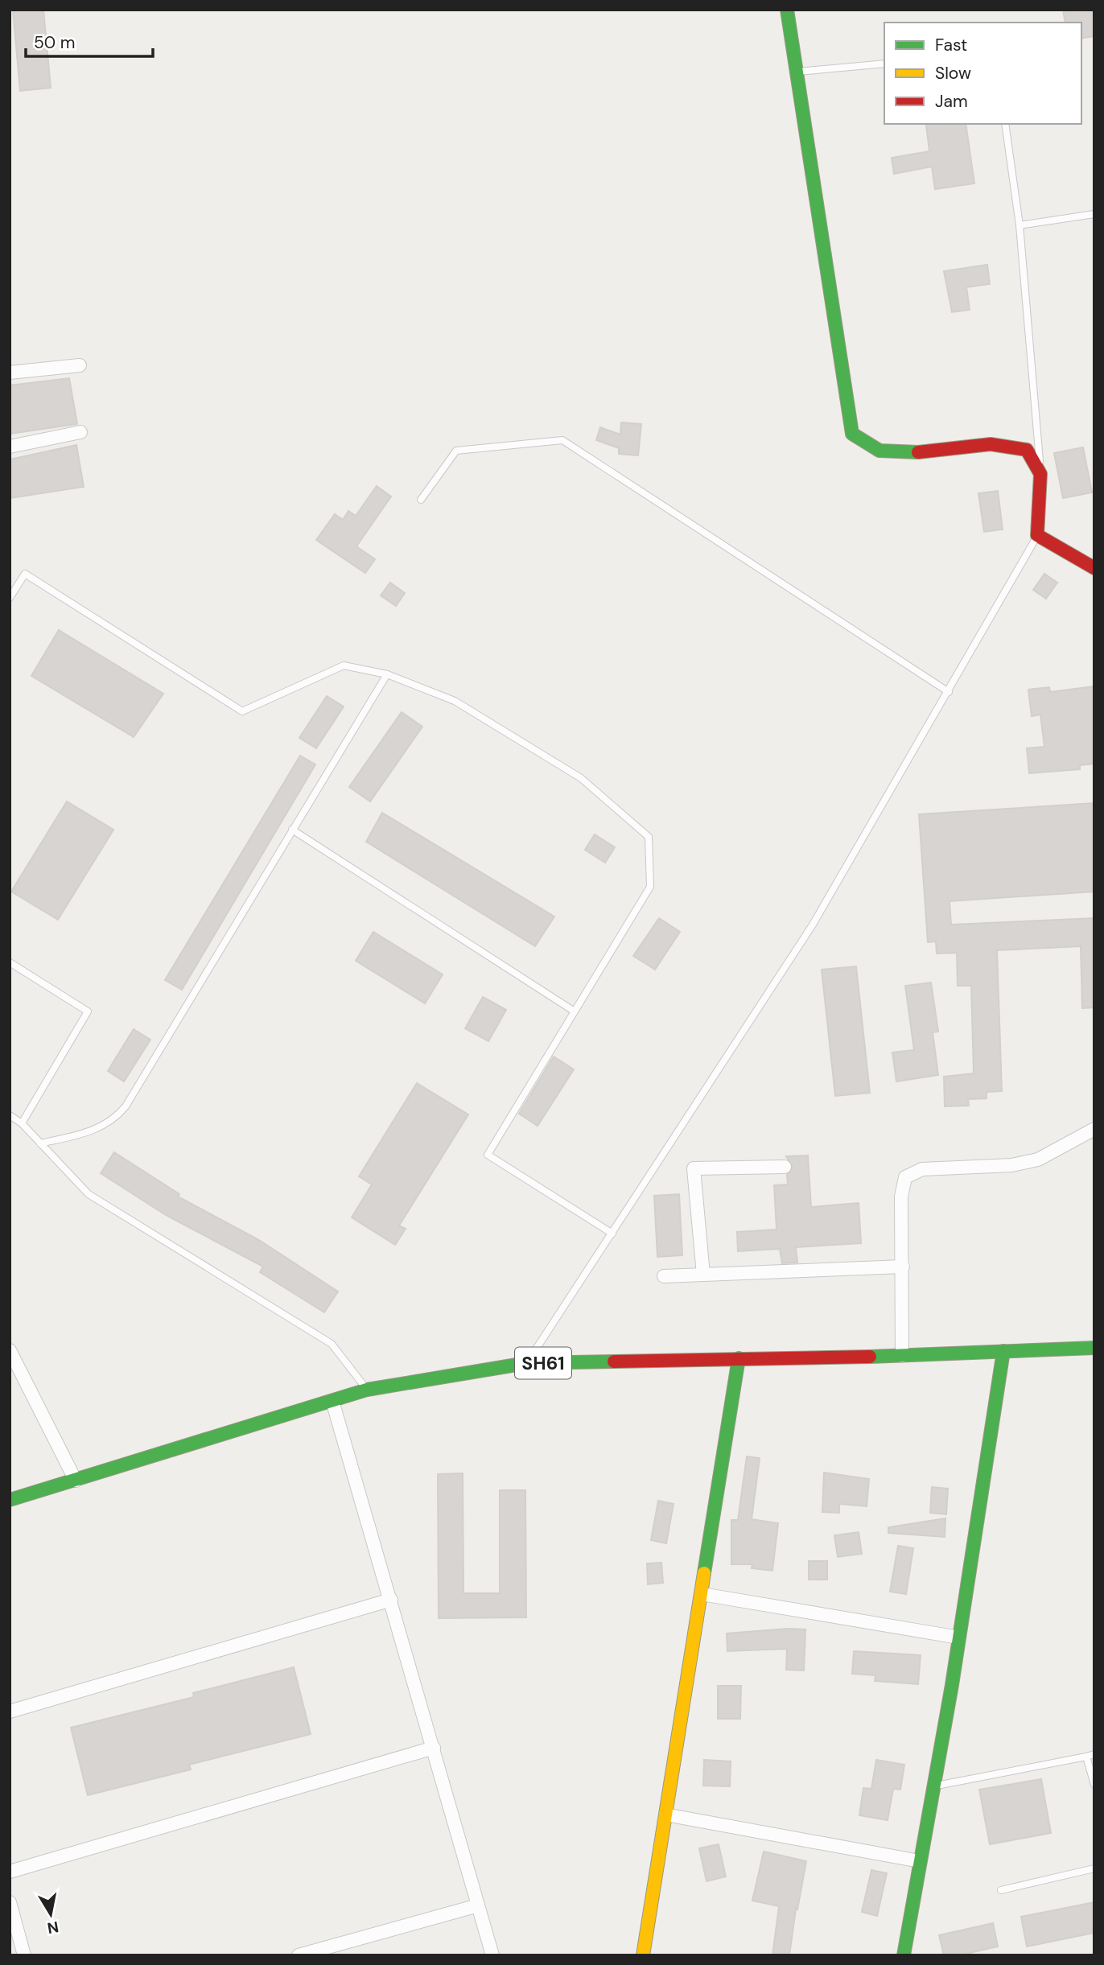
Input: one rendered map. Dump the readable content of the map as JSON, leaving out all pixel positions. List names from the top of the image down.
{
  "streets": {
    "street": ["SH61"]
  },
  "legend": ["Fast", "Slow", "Jam"],
  "scale_bar": "50 m",
  "north": "bottom"
}
